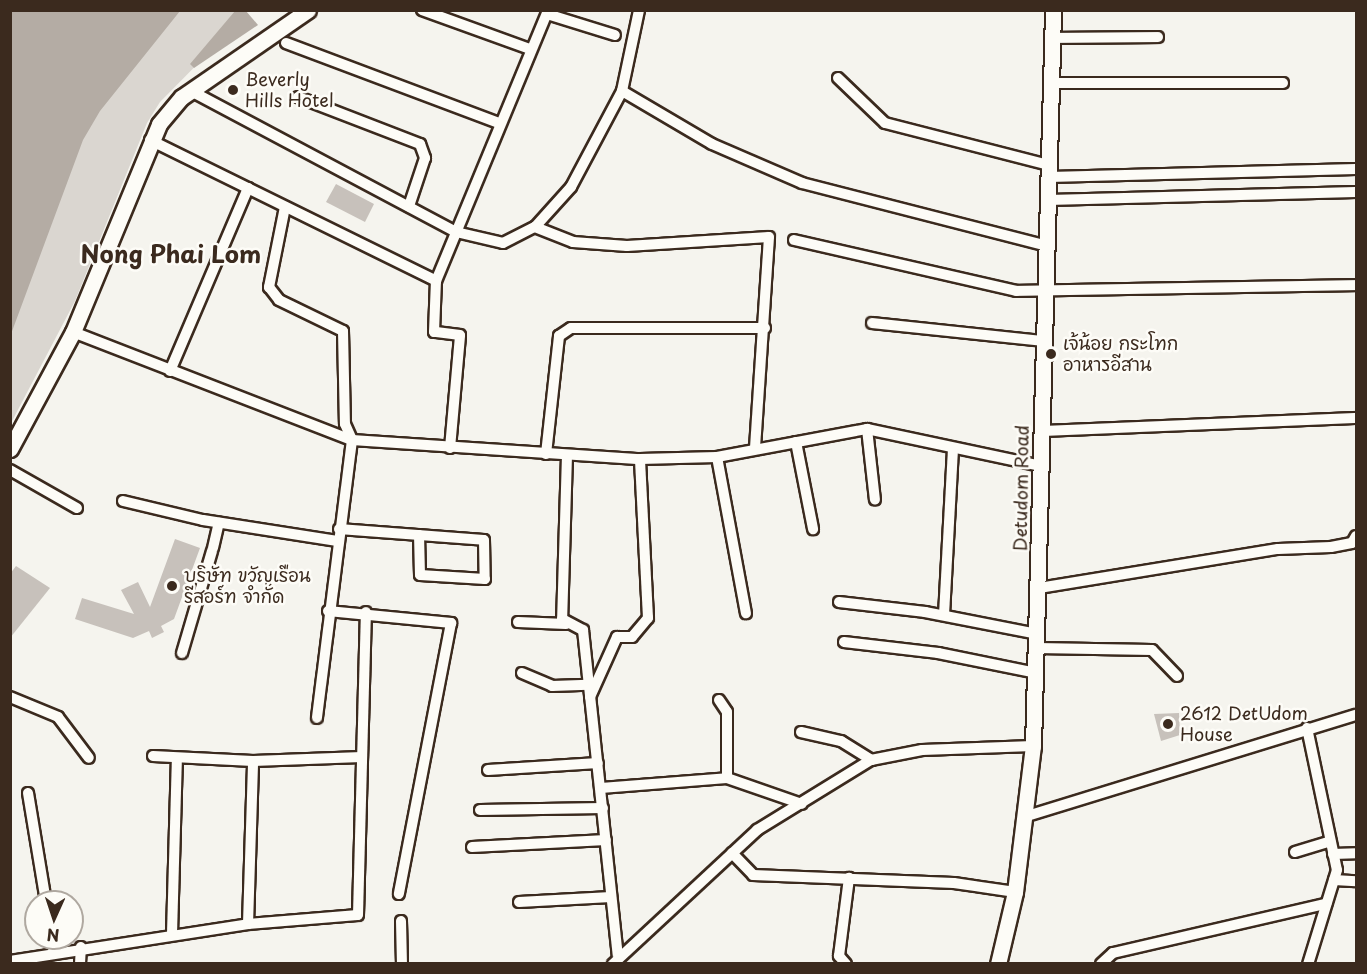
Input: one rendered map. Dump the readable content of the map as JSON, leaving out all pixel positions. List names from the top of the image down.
{
  "streets": {
    "main road": ["Detudom Road"]
  },
  "districts": ["Nong Phai Lom"],
  "places": [
    "Beverly Hills Hotel",
    "เจ้น้อย กระโทก อาหารอีสาน",
    "บริษัท ขวัญเรือน รีสอร์ท จำกัด",
    "2612 DetUdom House"
  ],
  "north": "bottom"
}
